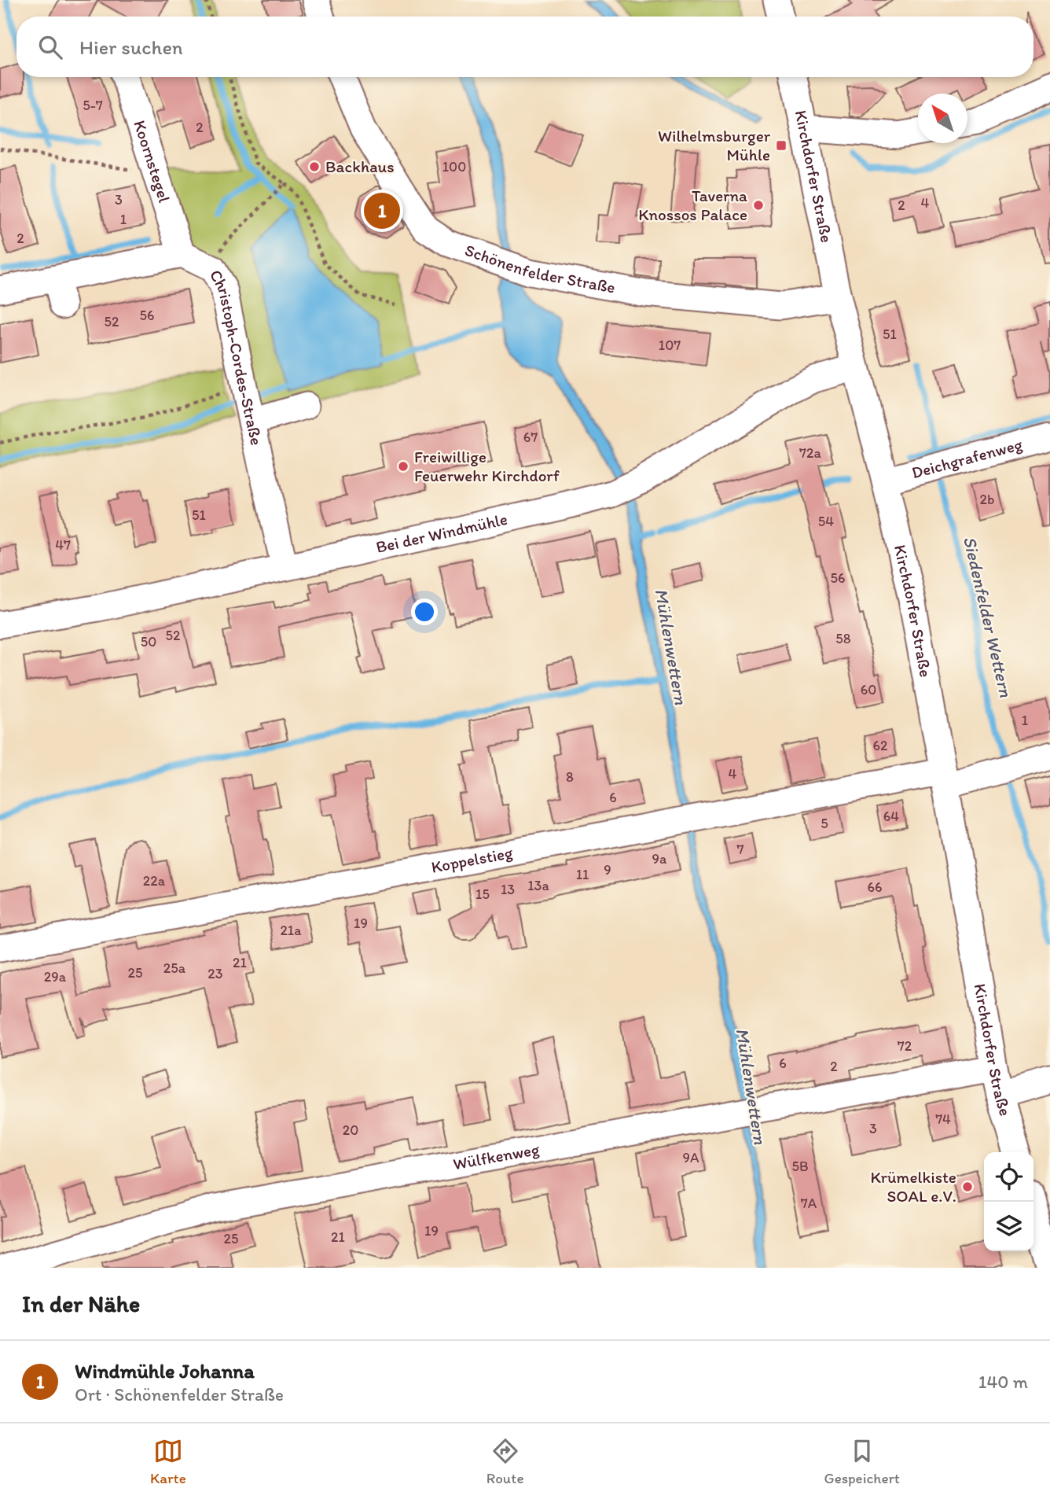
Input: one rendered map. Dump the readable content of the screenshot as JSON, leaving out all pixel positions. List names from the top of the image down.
{
  "streets": {
    "street": [
      "Koornstegel",
      "Kirchdorfer Straße",
      "Schönenfelder Straße",
      "Christoph-Cordes-Straße",
      "Deichgrafenweg",
      "Bei der Windmühle",
      "Koppelstieg",
      "Wülfkenweg"
    ]
  },
  "crossings": [
    ["Koornstegel", "Christoph-Cordes-Straße"],
    ["Kirchdorfer Straße", "Schönenfelder Straße"],
    ["Kirchdorfer Straße", "Deichgrafenweg"],
    ["Kirchdorfer Straße", "Bei der Windmühle"],
    ["Kirchdorfer Straße", "Koppelstieg"],
    ["Kirchdorfer Straße", "Wülfkenweg"],
    ["Christoph-Cordes-Straße", "Bei der Windmühle"]
  ],
  "water": ["Siedenfelder Wettern", "Mühlenwettern"],
  "places": {
    "transit": ["Wilhelmsburger Mühle"],
    "other": [
      "Backhaus",
      "Taverna Knossos Palace",
      "Freiwillige Feuerwehr Kirchdorf",
      "Krümelkiste SOAL e.V."
    ]
  },
  "house_numbers": [
    "5-7",
    "2",
    "100",
    "3",
    "4",
    "2",
    "1",
    "2",
    "56",
    "52",
    "51",
    "107",
    "67",
    "72a",
    "2b",
    "51",
    "54",
    "47",
    "56",
    "52",
    "58",
    "50",
    "60",
    "1",
    "62",
    "4",
    "8",
    "6",
    "64",
    "5",
    "7",
    "9a",
    "9",
    "11",
    "22a",
    "13a",
    "66",
    "13",
    "15",
    "19",
    "21a",
    "21",
    "25a",
    "25",
    "23",
    "29a",
    "72",
    "6",
    "2",
    "74",
    "3",
    "20",
    "9A",
    "5B",
    "7A",
    "19",
    "21",
    "25"
  ],
  "north": "top left",
  "page": {
    "search": "Hier suchen",
    "pins": "1",
    "heading": "In der Nähe",
    "list": [
      {
        "mark": "1",
        "name": "Windmühle Johanna",
        "note": "Ort · Schönenfelder Straße",
        "value": "140 m"
      }
    ],
    "nav": ["Karte", "Route", "Gespeichert"]
  }
}
